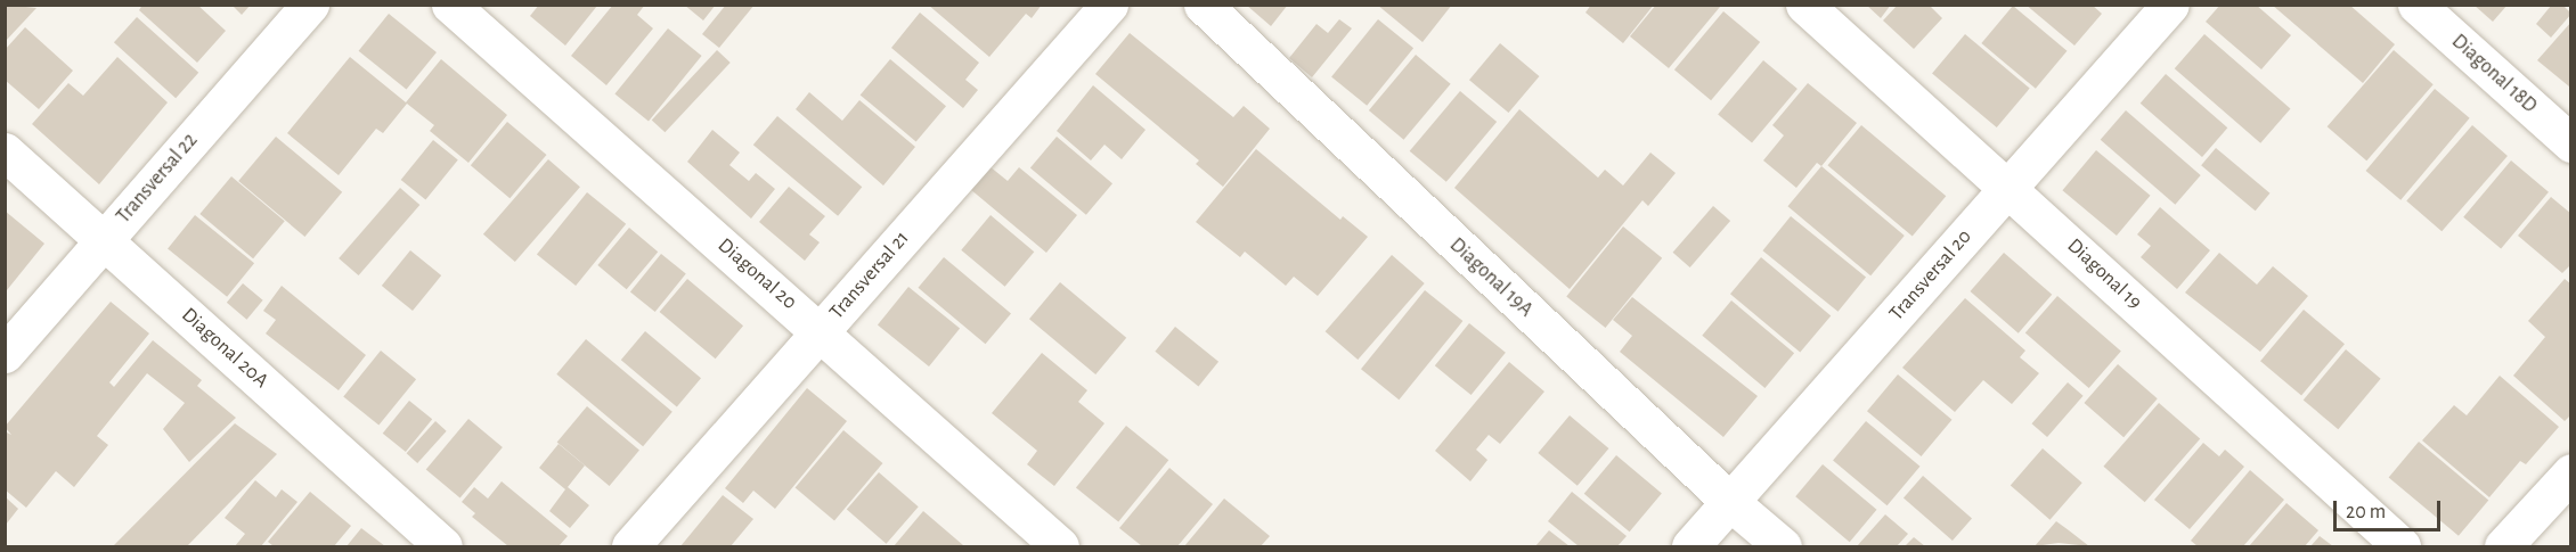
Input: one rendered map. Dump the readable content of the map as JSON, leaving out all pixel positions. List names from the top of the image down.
{
  "streets": {
    "street": [
      "Diagonal 18D",
      "Transversal 22",
      "Diagonal 20",
      "Diagonal 19",
      "Transversal 21",
      "Transversal 20",
      "Diagonal 19A",
      "Diagonal 20A"
    ]
  },
  "crossings": [
    ["Transversal 22", "Diagonal 20A"],
    ["Diagonal 20", "Transversal 21"],
    ["Diagonal 19", "Transversal 20"],
    ["Transversal 20", "Diagonal 19A"]
  ],
  "scale_bar": "20 m"
}
